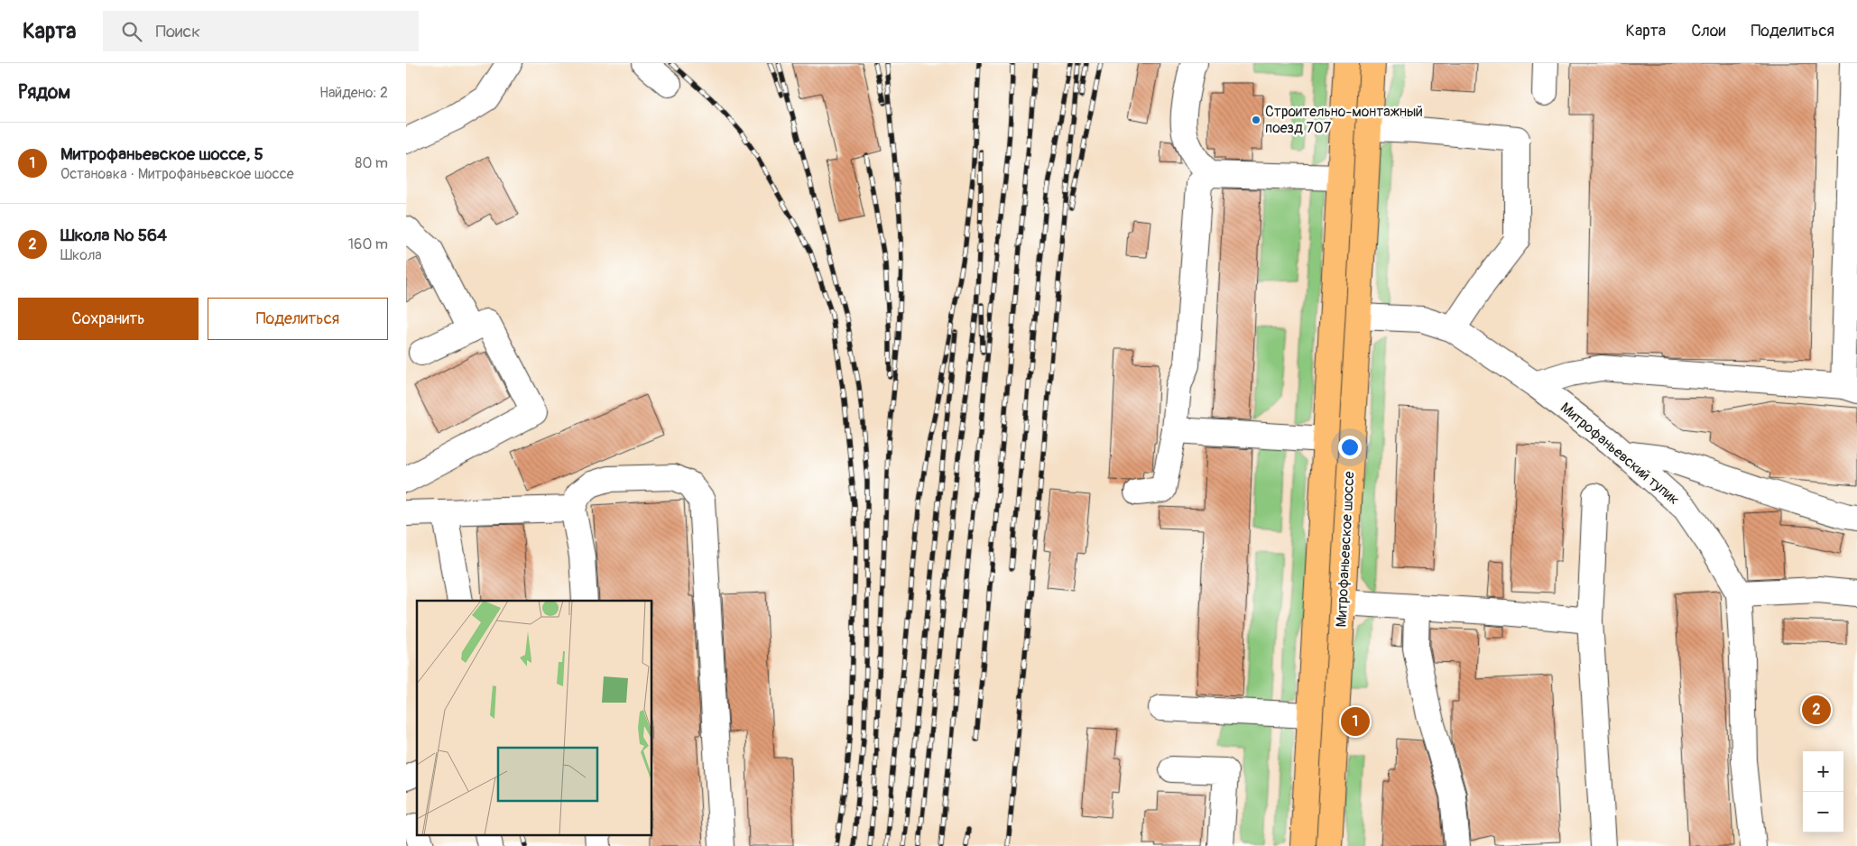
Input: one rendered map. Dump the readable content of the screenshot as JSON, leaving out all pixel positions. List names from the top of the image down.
{
  "streets": {
    "main road": ["Митрофаньевское шоссе"],
    "street": ["Митрофаньевский тупик"]
  },
  "crossings": [
    ["Митрофаньевский тупик", "Митрофаньевское шоссе"]
  ],
  "places": ["Строительно-монтажный поезд 707"],
  "page": {
    "header": "Карта",
    "search": "Поиск",
    "nav": ["Карта", "Слои", "Поделиться"],
    "heading": ["Рядом", "Найдено: 2"],
    "list": [
      {
        "mark": "1",
        "name": "Митрофаньевское шоссе, 5",
        "note": "Остановка · Митрофаньевское шоссе",
        "value": "80 m"
      },
      {
        "mark": "2",
        "name": "Школа № 564",
        "note": "Школа",
        "value": "160 m"
      }
    ],
    "buttons": ["Сохранить", "Поделиться"],
    "pins": ["2", "1"],
    "map_buttons": ["+", "−"]
  }
}
